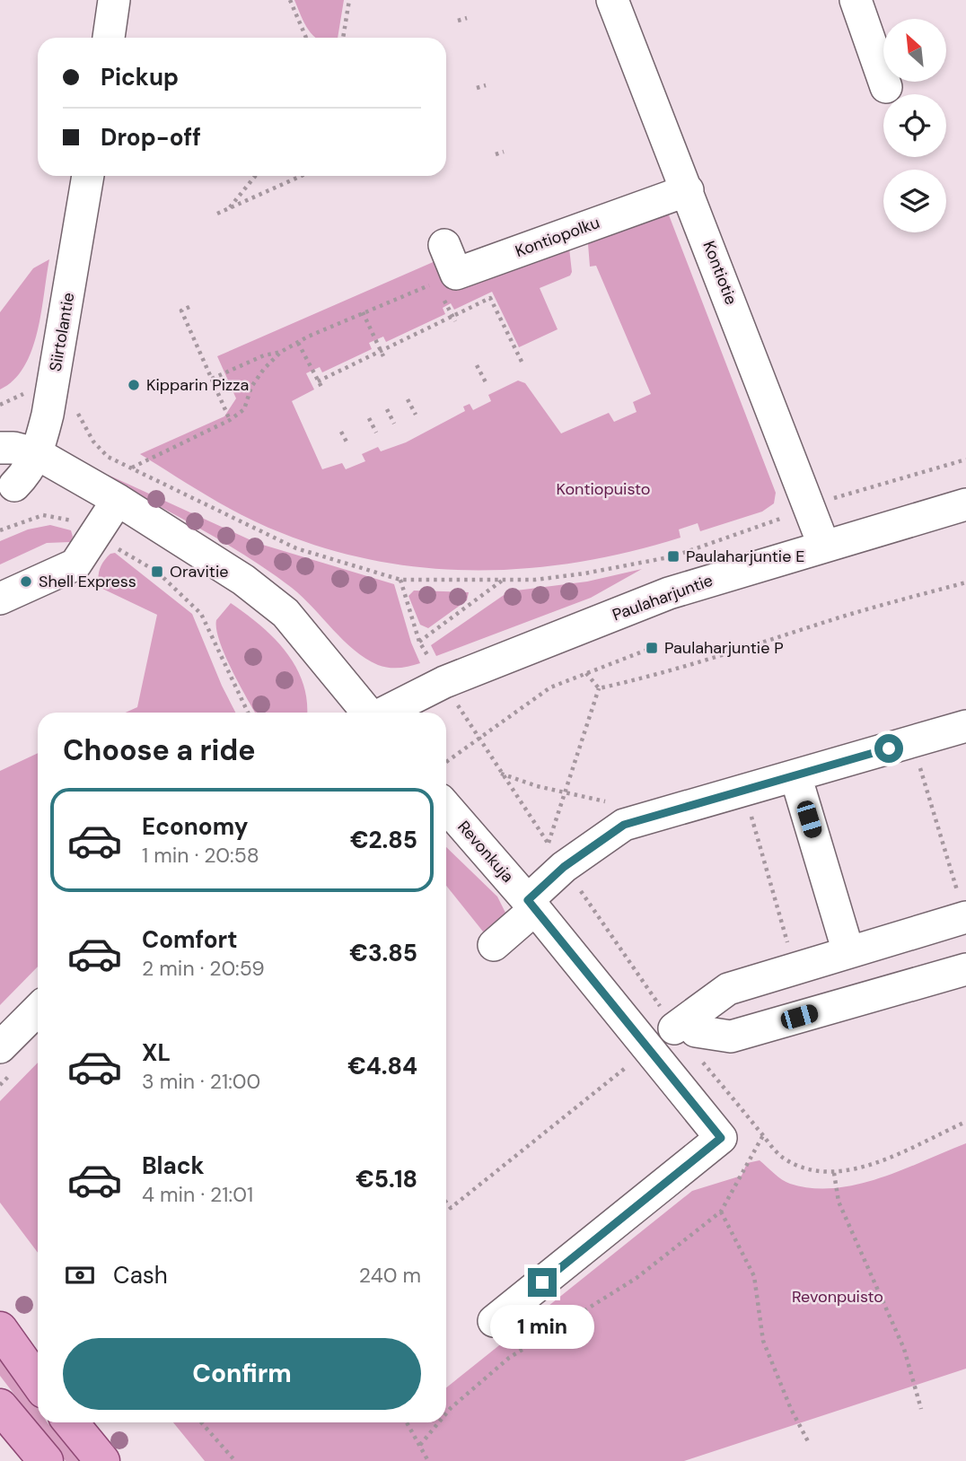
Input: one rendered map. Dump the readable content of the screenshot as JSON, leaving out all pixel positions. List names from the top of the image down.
{
  "streets": {
    "street": [
      "Kontiopolku",
      "Kontiotie",
      "Siirtolantie",
      "Paulaharjuntie",
      "Revonkuja"
    ]
  },
  "crossings": [
    ["Kontiopolku", "Kontiotie"],
    ["Kontiotie", "Paulaharjuntie"]
  ],
  "parks": ["Kontiopuisto", "Revonpuisto"],
  "places": {
    "other": ["Kipparin Pizza", "Shell Express"],
    "transit": ["Paulaharjuntie E", "Oravitie", "Paulaharjuntie P"]
  },
  "north": "top left",
  "page": {
    "banner": ["Pickup", "Drop-off"],
    "heading": "Choose a ride",
    "list": [
      {
        "name": "Economy",
        "note": "1 min · 20:58",
        "value": "€2.85"
      },
      {
        "name": "Comfort",
        "note": "2 min · 20:59",
        "value": "€3.85"
      },
      {
        "name": "XL",
        "note": "3 min · 21:00",
        "value": "€4.84"
      },
      {
        "name": "Black",
        "note": "4 min · 21:01",
        "value": "€5.18"
      }
    ],
    "pay": ["Cash", "240 m"],
    "bubble": "1 min",
    "buttons": "Confirm"
  }
}
